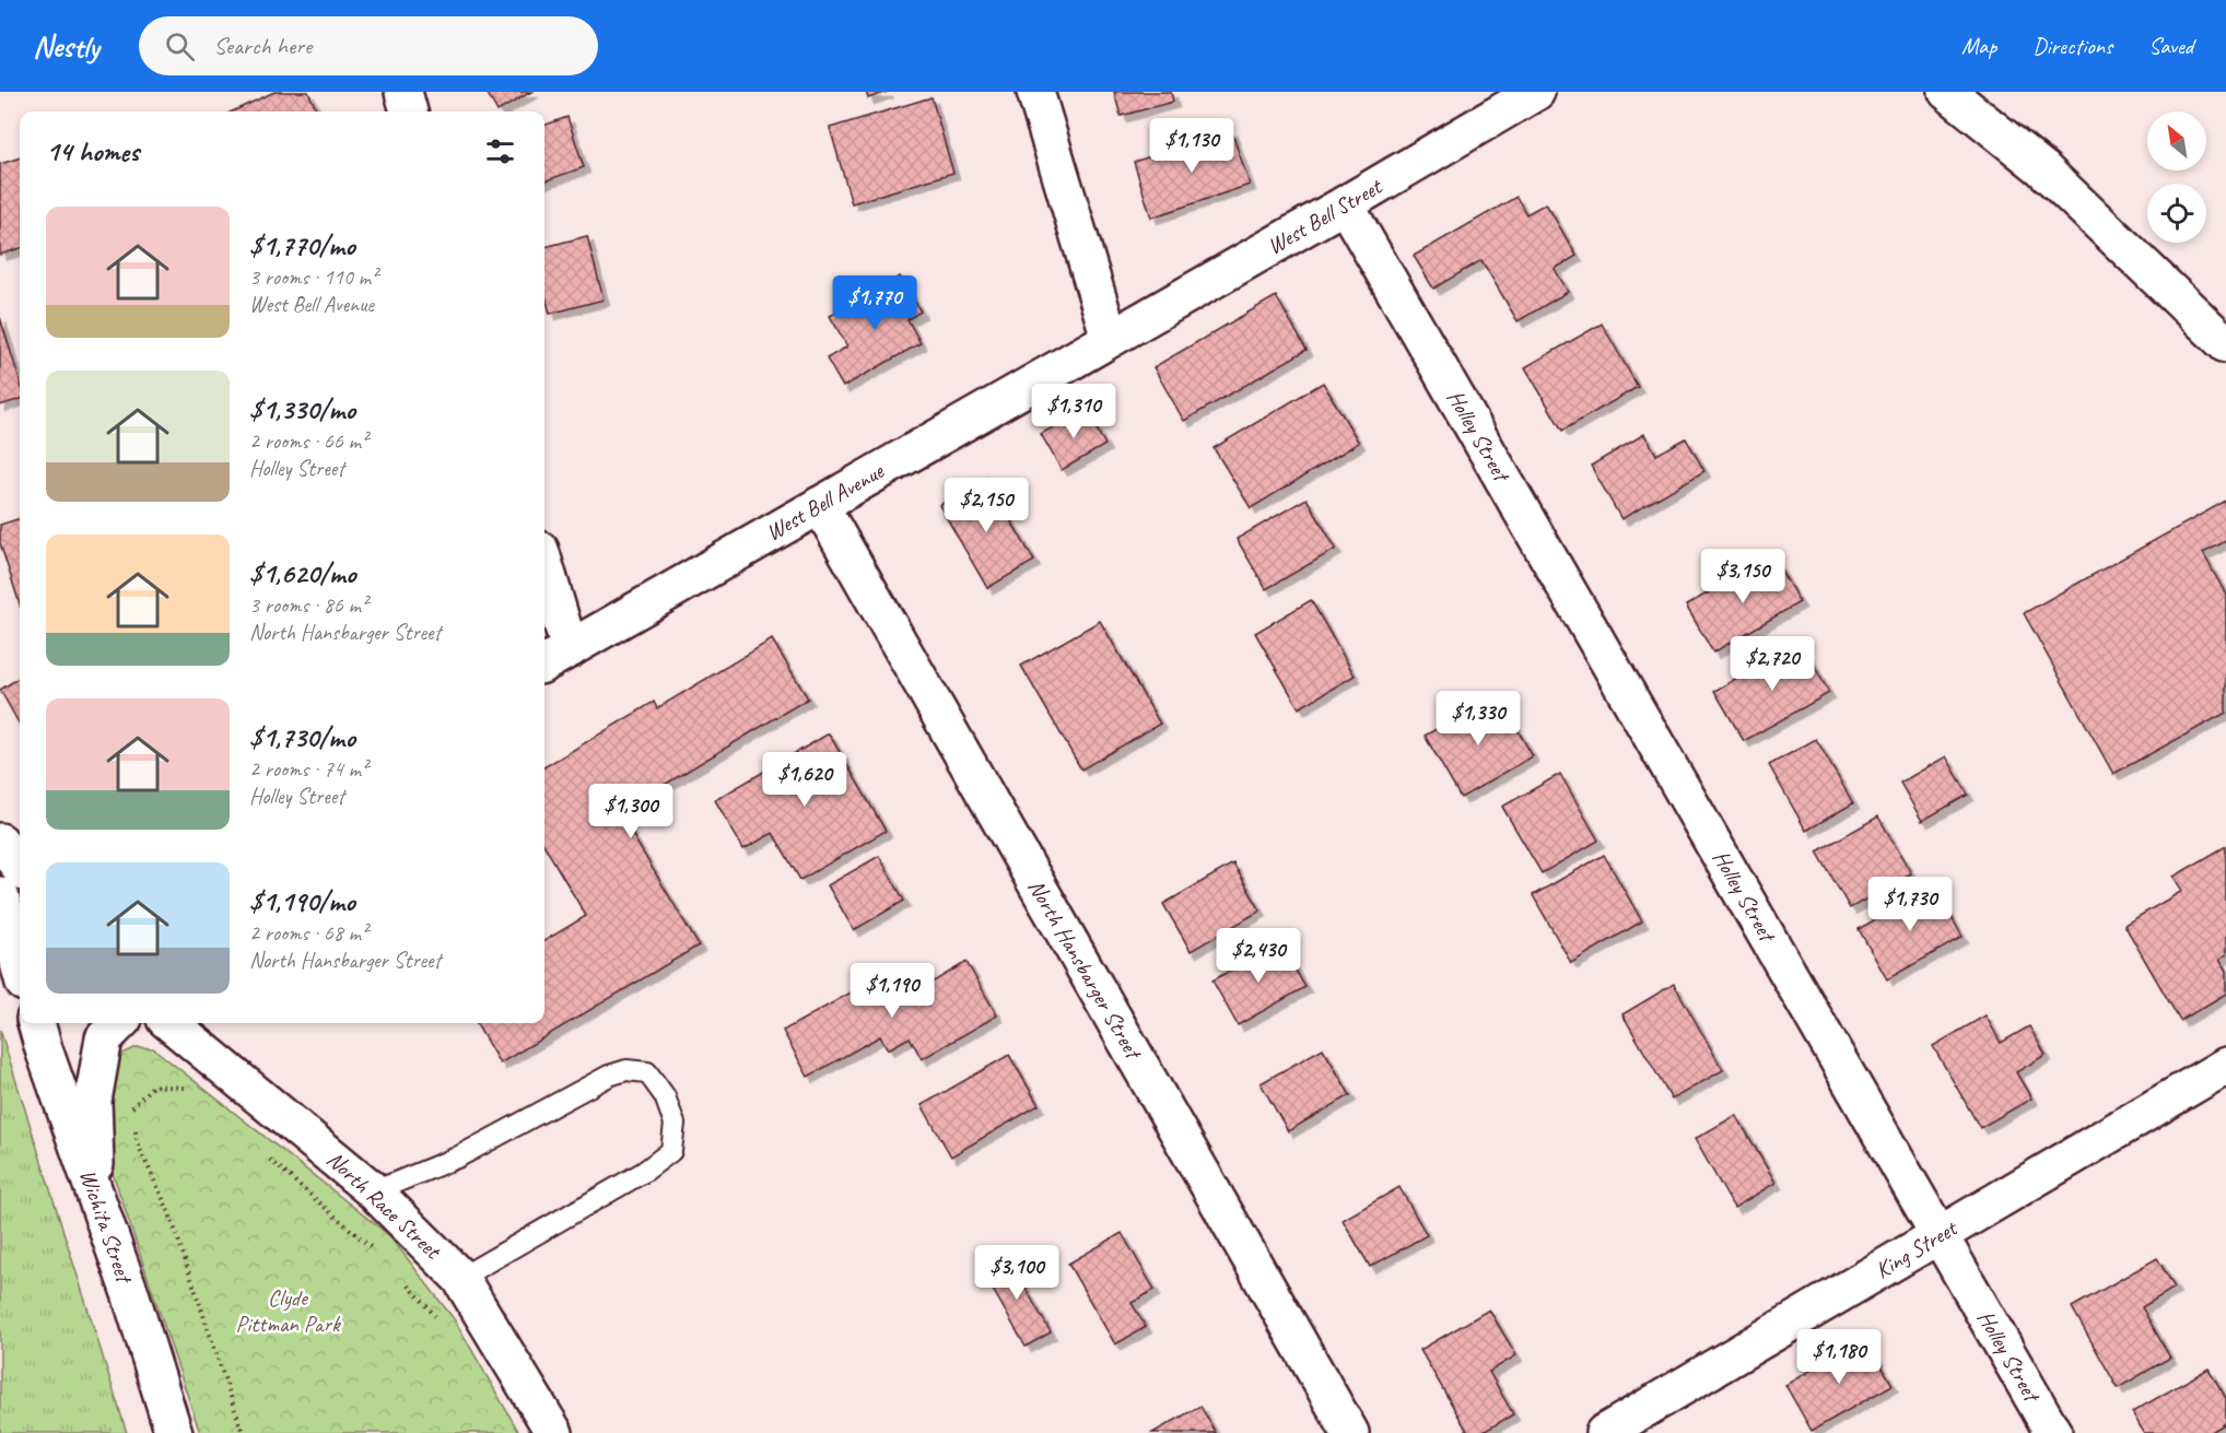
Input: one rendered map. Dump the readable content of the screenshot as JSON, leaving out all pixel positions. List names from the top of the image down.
{
  "streets": {
    "street": [
      "West Bell Street",
      "Holley Street",
      "West Bell Avenue",
      "North Hansbarger Street",
      "North Race Street",
      "Wichita Street",
      "King Street"
    ]
  },
  "crossings": [
    ["West Bell Street", "Holley Street"],
    ["West Bell Street", "West Bell Avenue"],
    ["Holley Street", "King Street"],
    ["West Bell Avenue", "North Hansbarger Street"]
  ],
  "parks": ["Clyde Pittman Park"],
  "north": "top left",
  "page": {
    "header": "Nestly",
    "search": "Search here",
    "nav": ["Map", "Directions", "Saved"],
    "heading": "14 homes",
    "price": [
      "$1,130",
      "$1,770",
      "$1,310",
      "$2,150",
      "$3,150",
      "$2,720",
      "$1,330",
      "$1,620",
      "$1,300",
      "$1,730",
      "$2,430",
      "$1,190",
      "$3,100",
      "$1,180"
    ],
    "list": [
      {
        "name": "$1,770/mo",
        "note": "3 rooms · 110 m² · West Bell Avenue"
      },
      {
        "name": "$1,330/mo",
        "note": "2 rooms · 66 m² · Holley Street"
      },
      {
        "name": "$1,620/mo",
        "note": "3 rooms · 86 m² · North Hansbarger Street"
      },
      {
        "name": "$1,730/mo",
        "note": "2 rooms · 74 m² · Holley Street"
      },
      {
        "name": "$1,190/mo",
        "note": "2 rooms · 68 m² · North Hansbarger Street"
      }
    ]
  }
}
